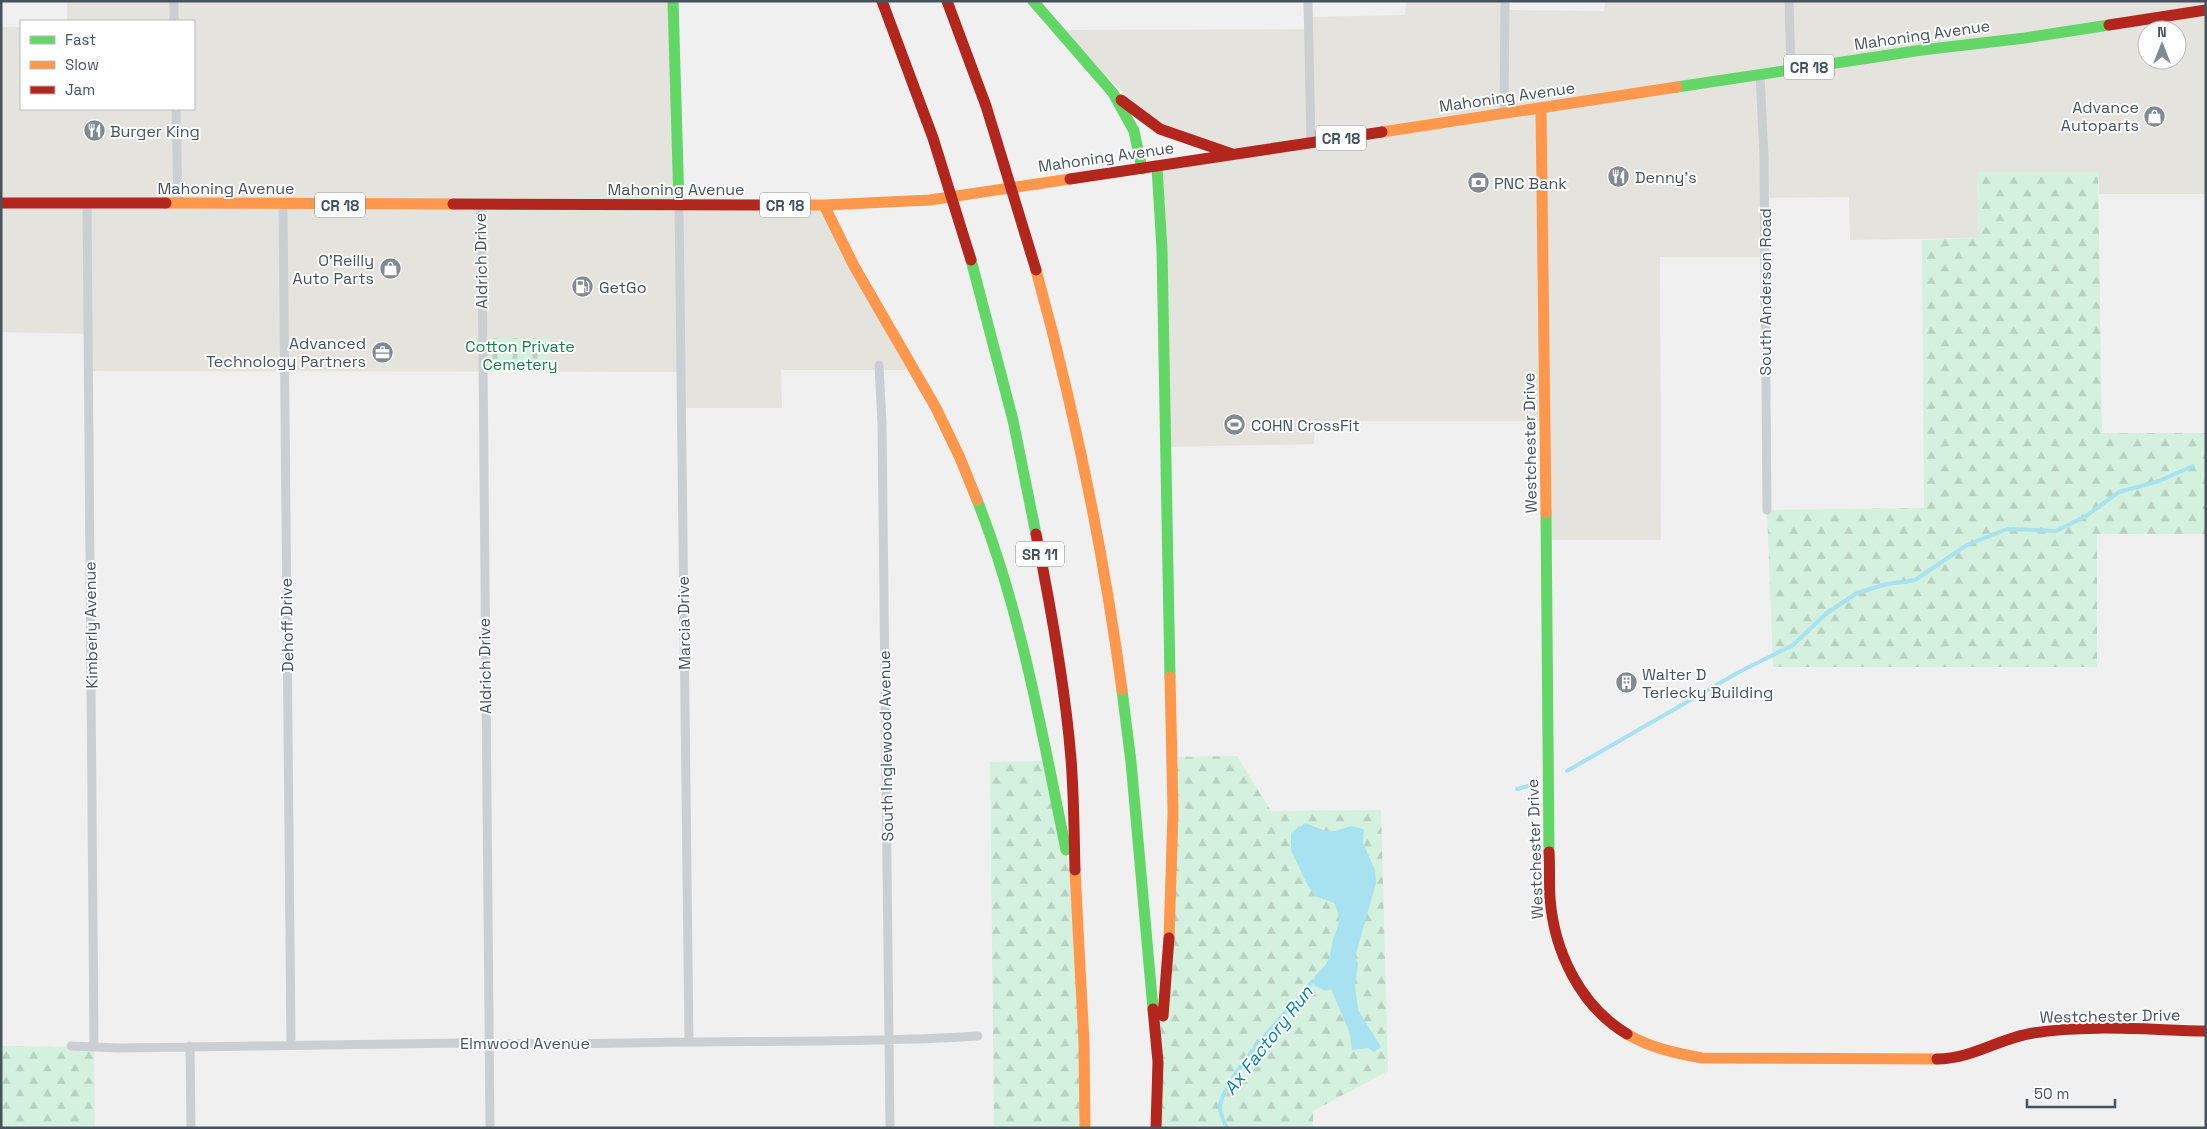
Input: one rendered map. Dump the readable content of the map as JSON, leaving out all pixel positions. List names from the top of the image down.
{
  "streets": {
    "main road": [
      "Mahoning Avenue",
      "CR 18",
      "Westchester Drive",
      "SR 11"
    ],
    "street": [
      "Aldrich Drive",
      "South Anderson Road",
      "Marcia Drive",
      "Kimberly Avenue",
      "Dehoff Drive",
      "South Inglewood Avenue",
      "Elmwood Avenue"
    ]
  },
  "crossings": [
    ["Mahoning Avenue", "Aldrich Drive"],
    ["Mahoning Avenue", "South Anderson Road"],
    ["Mahoning Avenue", "Westchester Drive"],
    ["Mahoning Avenue", "Marcia Drive"],
    ["Mahoning Avenue", "Kimberly Avenue"],
    ["Mahoning Avenue", "Dehoff Drive"],
    ["Aldrich Drive", "Elmwood Avenue"],
    ["Marcia Drive", "Elmwood Avenue"],
    ["Kimberly Avenue", "Elmwood Avenue"],
    ["Dehoff Drive", "Elmwood Avenue"],
    ["South Inglewood Avenue", "Elmwood Avenue"]
  ],
  "water": ["Ax Factory Run"],
  "parks": ["Cotton Private Cemetery"],
  "places": {
    "shop": ["Advance Autoparts", "O'Reilly Auto Parts"],
    "restaurant": ["Burger King", "Denny's"],
    "bank": ["PNC Bank"],
    "fuel station": ["GetGo"],
    "office": ["Advanced Technology Partners"],
    "sports": ["COHN CrossFit"],
    "building": ["Walter D Terlecky Building"]
  },
  "legend": ["Fast", "Slow", "Jam"],
  "scale_bar": "50 m",
  "north": "top"
}
